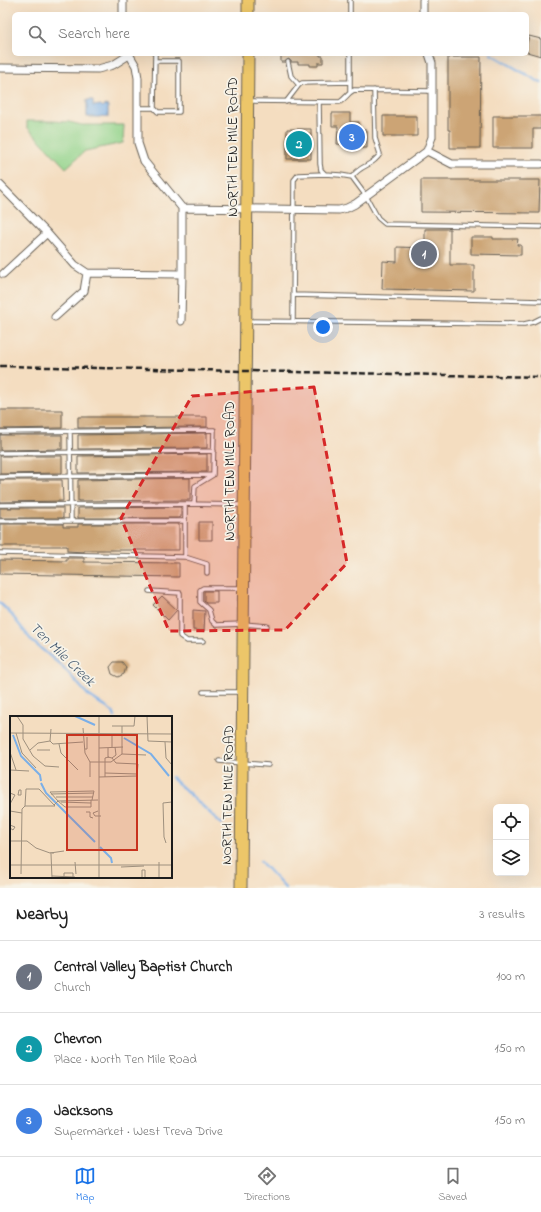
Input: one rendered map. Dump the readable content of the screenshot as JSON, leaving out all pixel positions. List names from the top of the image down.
{
  "streets": {
    "main road": ["NORTH TEN MILE ROAD"]
  },
  "water": ["Ten Mile Creek"],
  "page": {
    "search": "Search here",
    "pins": ["3", "2", "1"],
    "heading": ["Nearby", "3 results"],
    "list": [
      {
        "mark": "1",
        "name": "Central Valley Baptist Church",
        "note": "Church",
        "value": "100 m"
      },
      {
        "mark": "2",
        "name": "Chevron",
        "note": "Place · North Ten Mile Road",
        "value": "150 m"
      },
      {
        "mark": "3",
        "name": "Jacksons",
        "note": "Supermarket · West Treva Drive",
        "value": "150 m"
      }
    ],
    "nav": ["Map", "Directions", "Saved"]
  }
}
